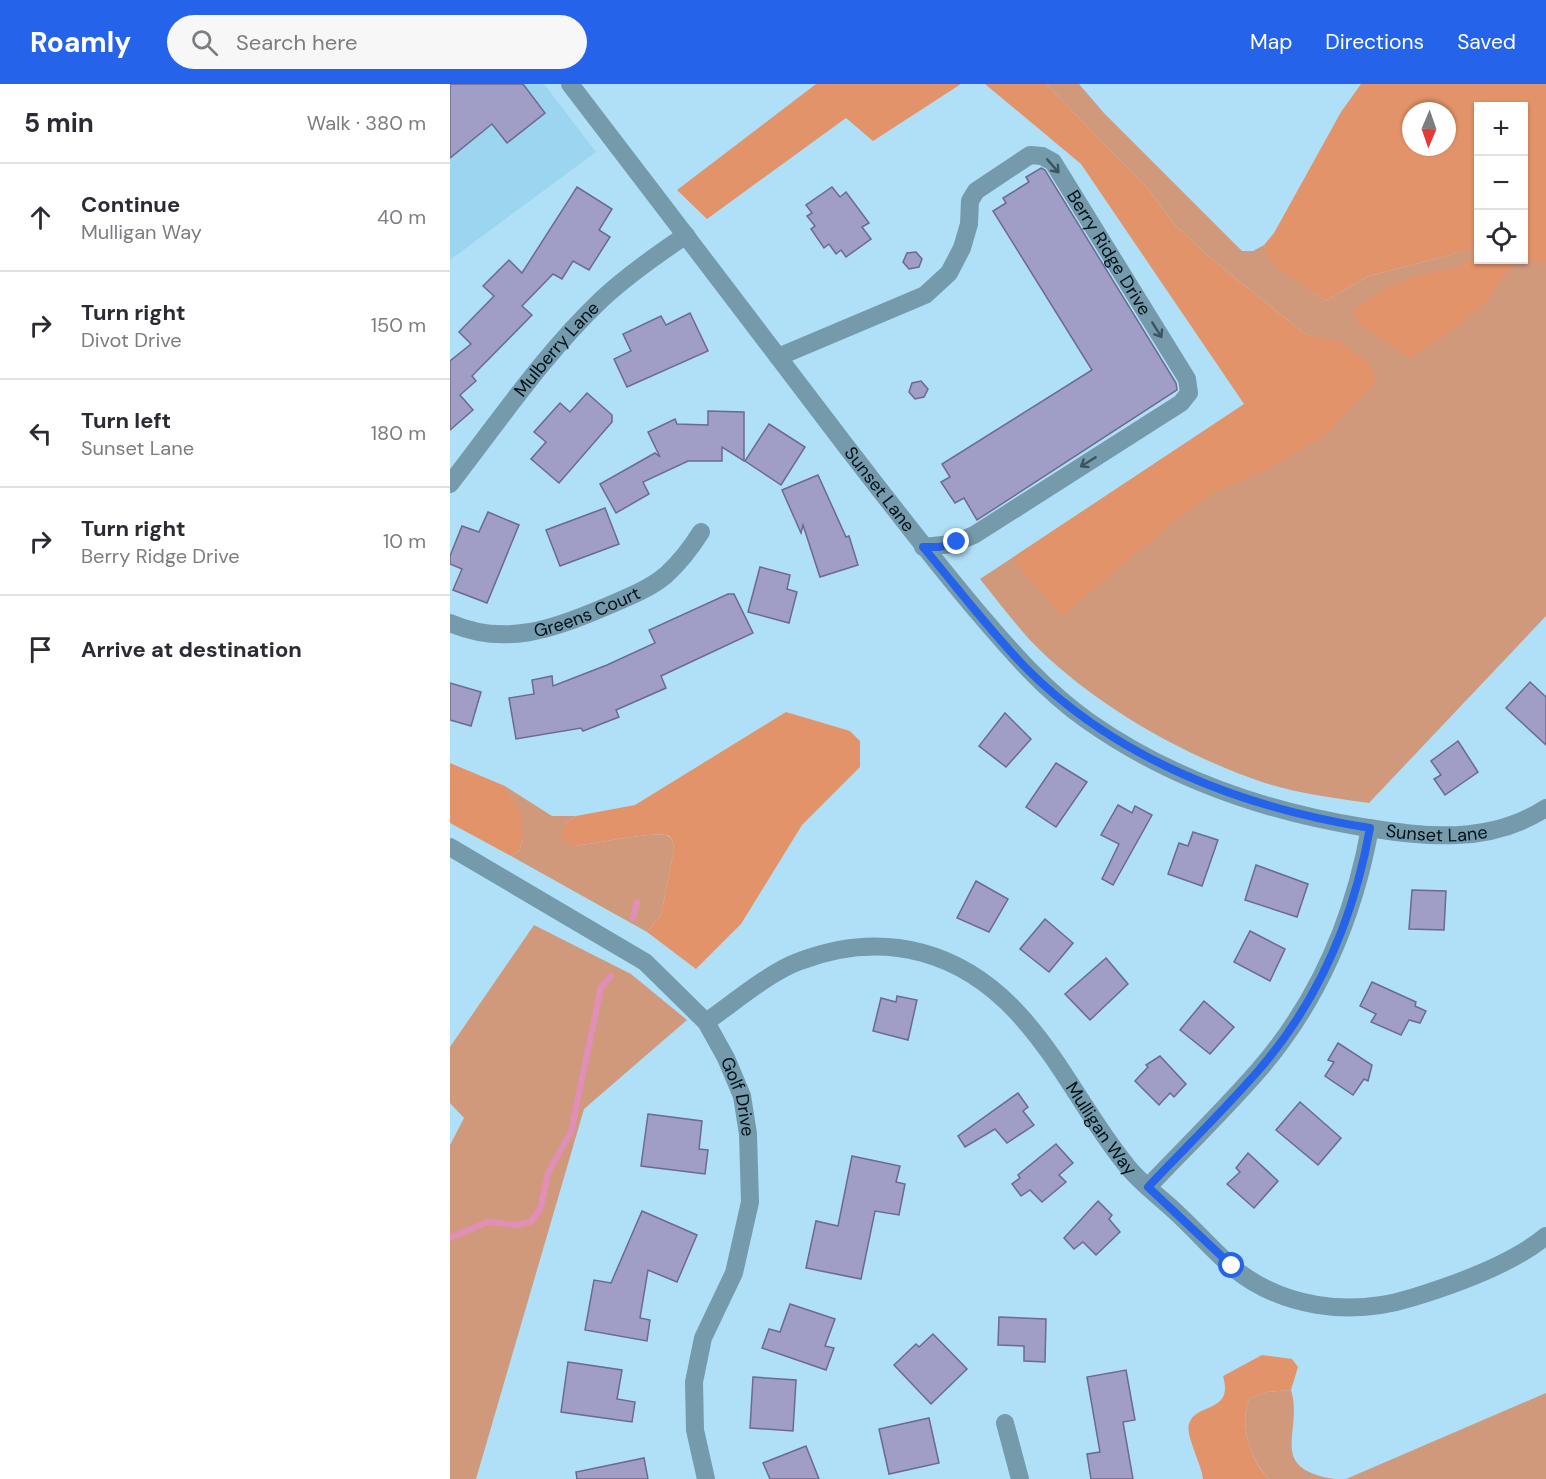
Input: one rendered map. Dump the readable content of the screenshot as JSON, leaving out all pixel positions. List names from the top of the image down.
{
  "streets": {
    "street": [
      "Berry Ridge Drive",
      "Mulberry Lane",
      "Sunset Lane",
      "Greens Court",
      "Golf Drive",
      "Mulligan Way"
    ]
  },
  "crossings": [
    ["Berry Ridge Drive", "Sunset Lane"],
    ["Mulberry Lane", "Sunset Lane"],
    ["Golf Drive", "Mulligan Way"]
  ],
  "north": "bottom",
  "page": {
    "header": "Roamly",
    "search": "Search here",
    "nav": ["Map", "Directions", "Saved"],
    "heading": ["5 min", "Walk · 380 m"],
    "map_buttons": ["+", "−"],
    "list": [
      ["Continue", "Mulligan Way", "40 m"],
      ["Turn right", "Divot Drive", "150 m"],
      ["Turn left", "Sunset Lane", "180 m"],
      ["Turn right", "Berry Ridge Drive", "10 m"],
      "Arrive at destination"
    ]
  }
}
